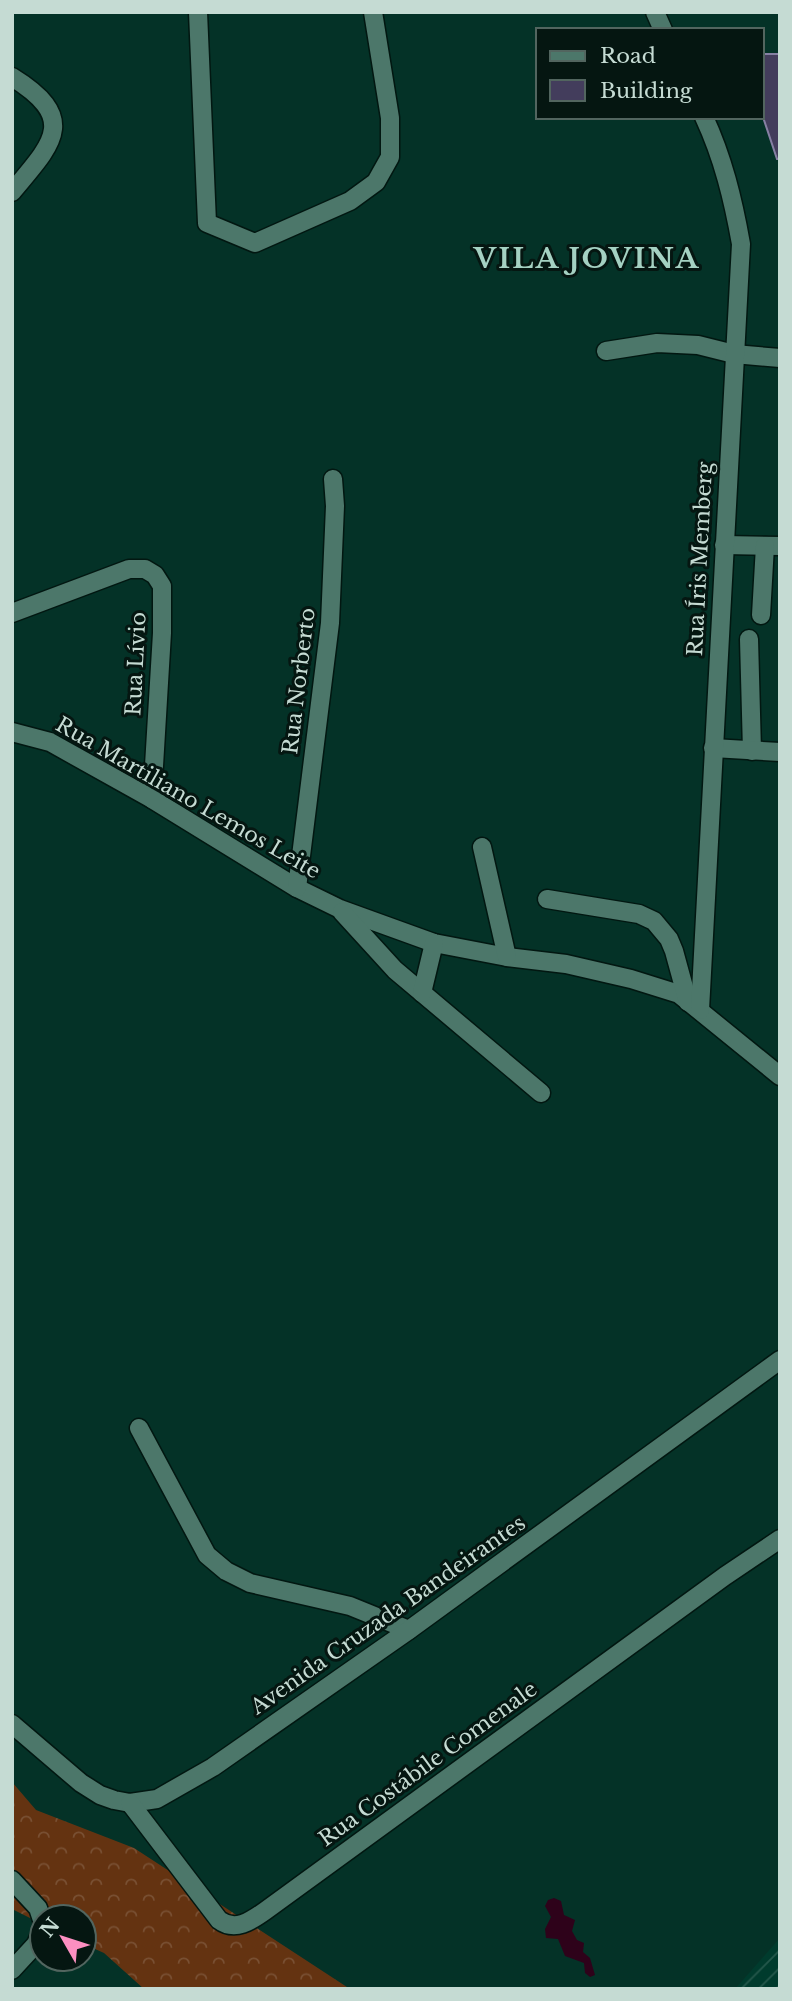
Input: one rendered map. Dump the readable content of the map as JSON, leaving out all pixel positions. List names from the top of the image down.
{
  "streets": {
    "street": [
      "Rua Íris Memberg",
      "Rua Lívio",
      "Rua Norberto",
      "Rua Martiliano Lemos Leite",
      "Avenida Cruzada Bandeirantes",
      "Rua Costábile Comenale"
    ]
  },
  "crossings": [
    ["Rua Íris Memberg", "Rua Martiliano Lemos Leite"],
    ["Rua Lívio", "Rua Martiliano Lemos Leite"],
    ["Rua Norberto", "Rua Martiliano Lemos Leite"],
    ["Avenida Cruzada Bandeirantes", "Rua Costábile Comenale"]
  ],
  "districts": ["VILA JOVINA"],
  "legend": ["Road", "Building"],
  "north": "top left"
}
